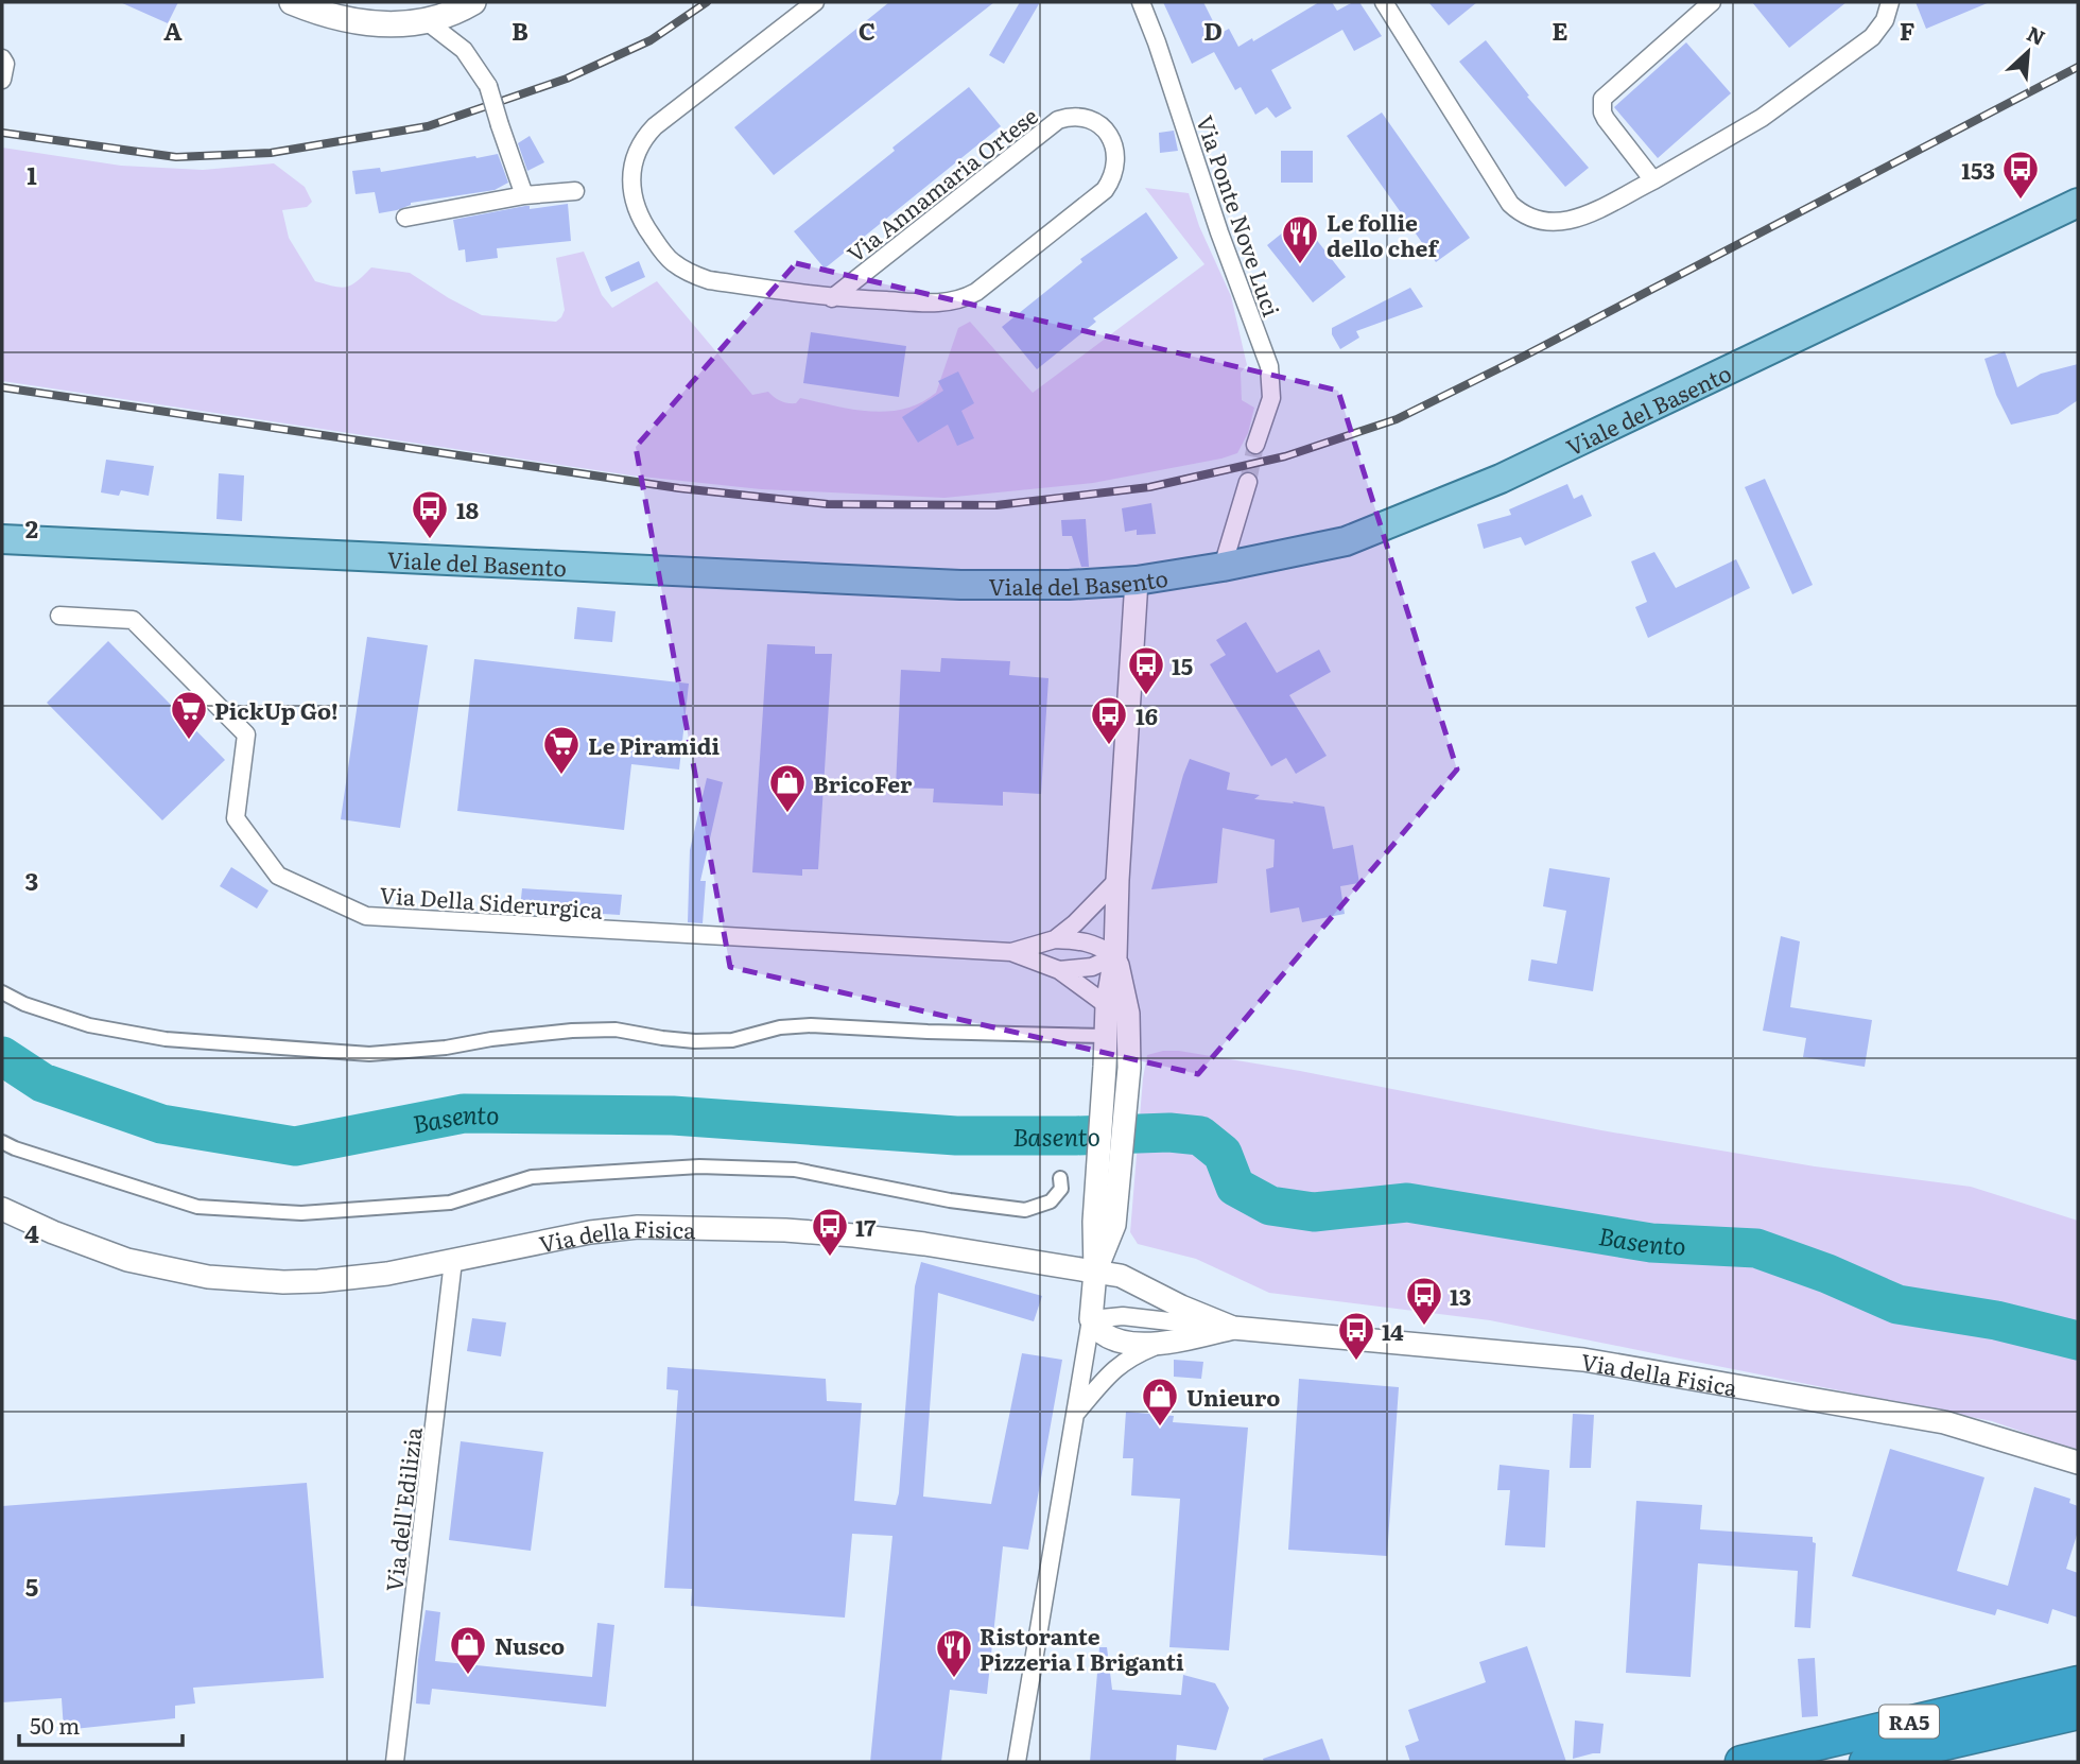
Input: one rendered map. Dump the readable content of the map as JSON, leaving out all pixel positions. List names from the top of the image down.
{
  "streets": {
    "highway": ["RA5"],
    "main road": ["Viale del Basento"],
    "street": [
      "Via Annamaria Ortese",
      "Via Ponte Nove Luci",
      "Via Della Siderurgica",
      "Via della Fisica",
      "Via dell'Edilizia"
    ]
  },
  "crossings": [
    ["Via della Fisica", "Via dell'Edilizia"]
  ],
  "water": ["Basento"],
  "places": {
    "bus stop": [
      "153",
      "18",
      "15",
      "16",
      "17",
      "13",
      "14"
    ],
    "restaurant": ["Le follie dello chef", "Ristorante Pizzeria I Briganti"],
    "supermarket": ["PickUp Go!", "Le Piramidi"],
    "shop": ["BricoFer", "Unieuro", "Nusco"]
  },
  "scale_bar": "50 m",
  "north": "top right",
  "grid": {
    "columns": [
      "A",
      "B",
      "C",
      "D",
      "E",
      "F"
    ],
    "rows": [
      "1",
      "2",
      "3",
      "4",
      "5"
    ]
  }
}
